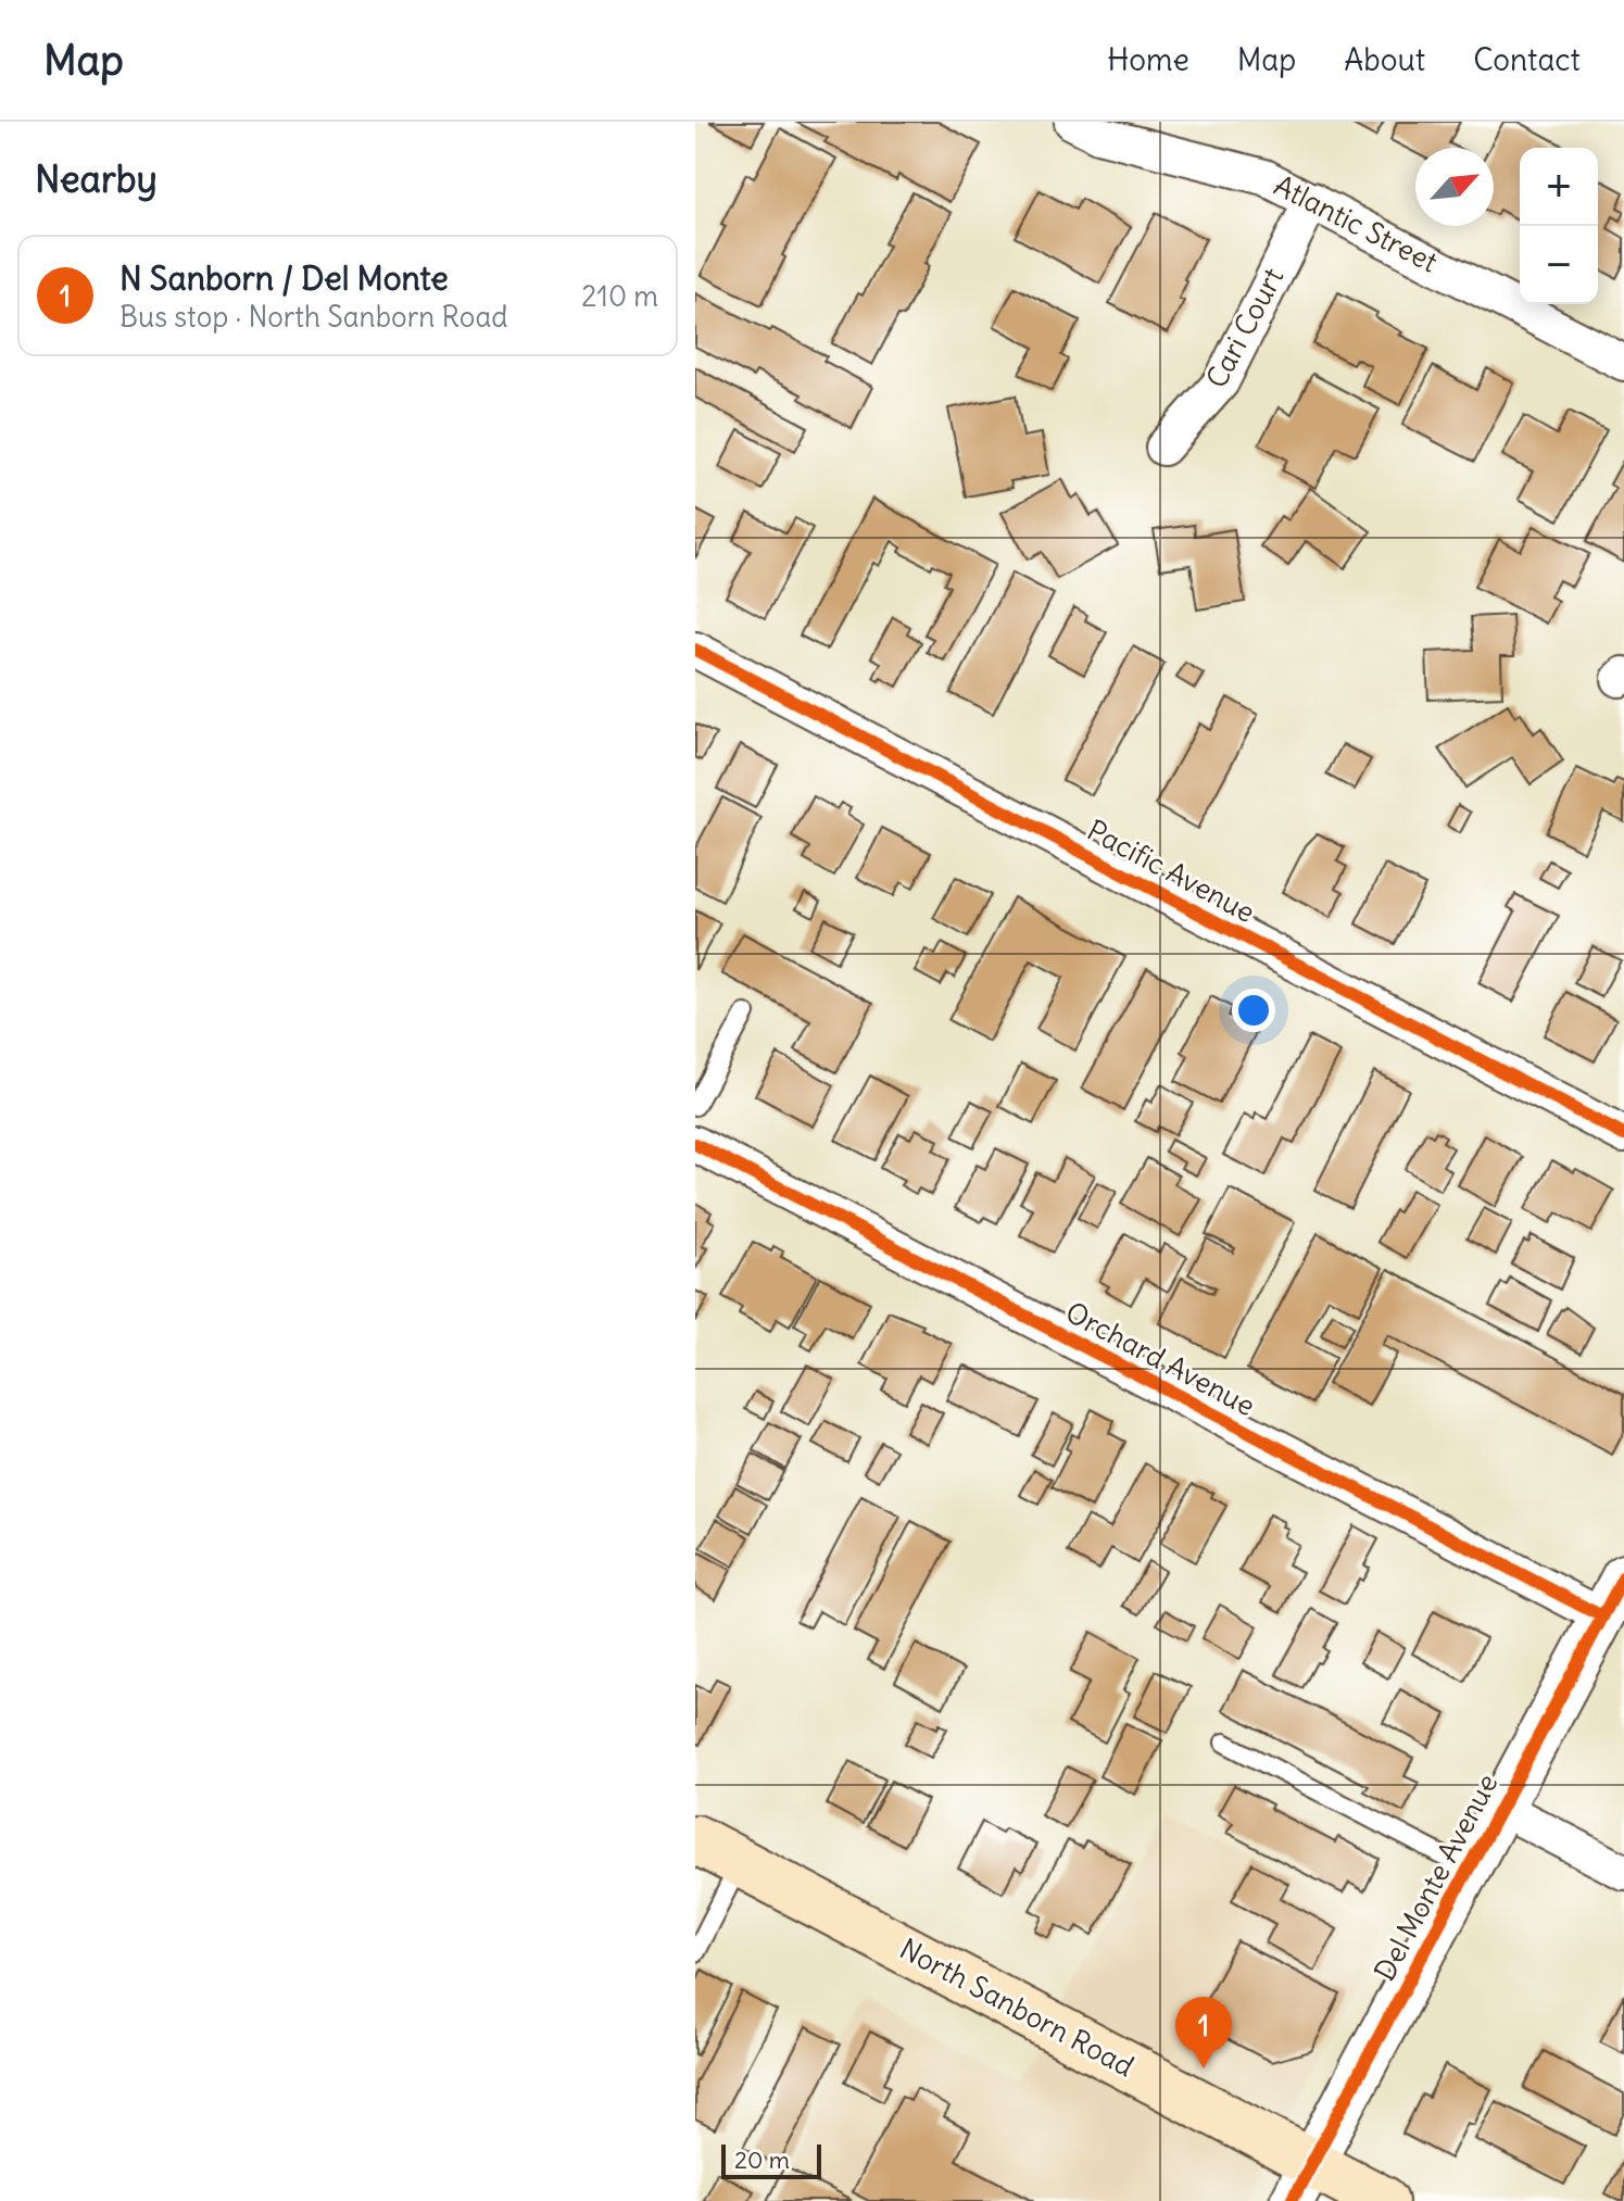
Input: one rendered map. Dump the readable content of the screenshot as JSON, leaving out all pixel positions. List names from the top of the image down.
{
  "streets": {
    "main road": ["North Sanborn Road"],
    "street": [
      "Atlantic Street",
      "Cari Court",
      "Pacific Avenue",
      "Orchard Avenue",
      "Del Monte Avenue"
    ]
  },
  "crossings": [
    ["Atlantic Street", "Cari Court"],
    ["Orchard Avenue", "Del Monte Avenue"],
    ["Del Monte Avenue", "North Sanborn Road"]
  ],
  "scale_bar": "20 m",
  "north": "top right",
  "page": {
    "header": "Map",
    "nav": [
      "Home",
      "Map",
      "About",
      "Contact"
    ],
    "heading": "Nearby",
    "map_buttons": ["+", "−"],
    "list": [
      {
        "mark": "1",
        "name": "N Sanborn / Del Monte",
        "note": "Bus stop · North Sanborn Road",
        "value": "210 m"
      }
    ],
    "pins": "1",
    "scale": "20 m"
  }
}
